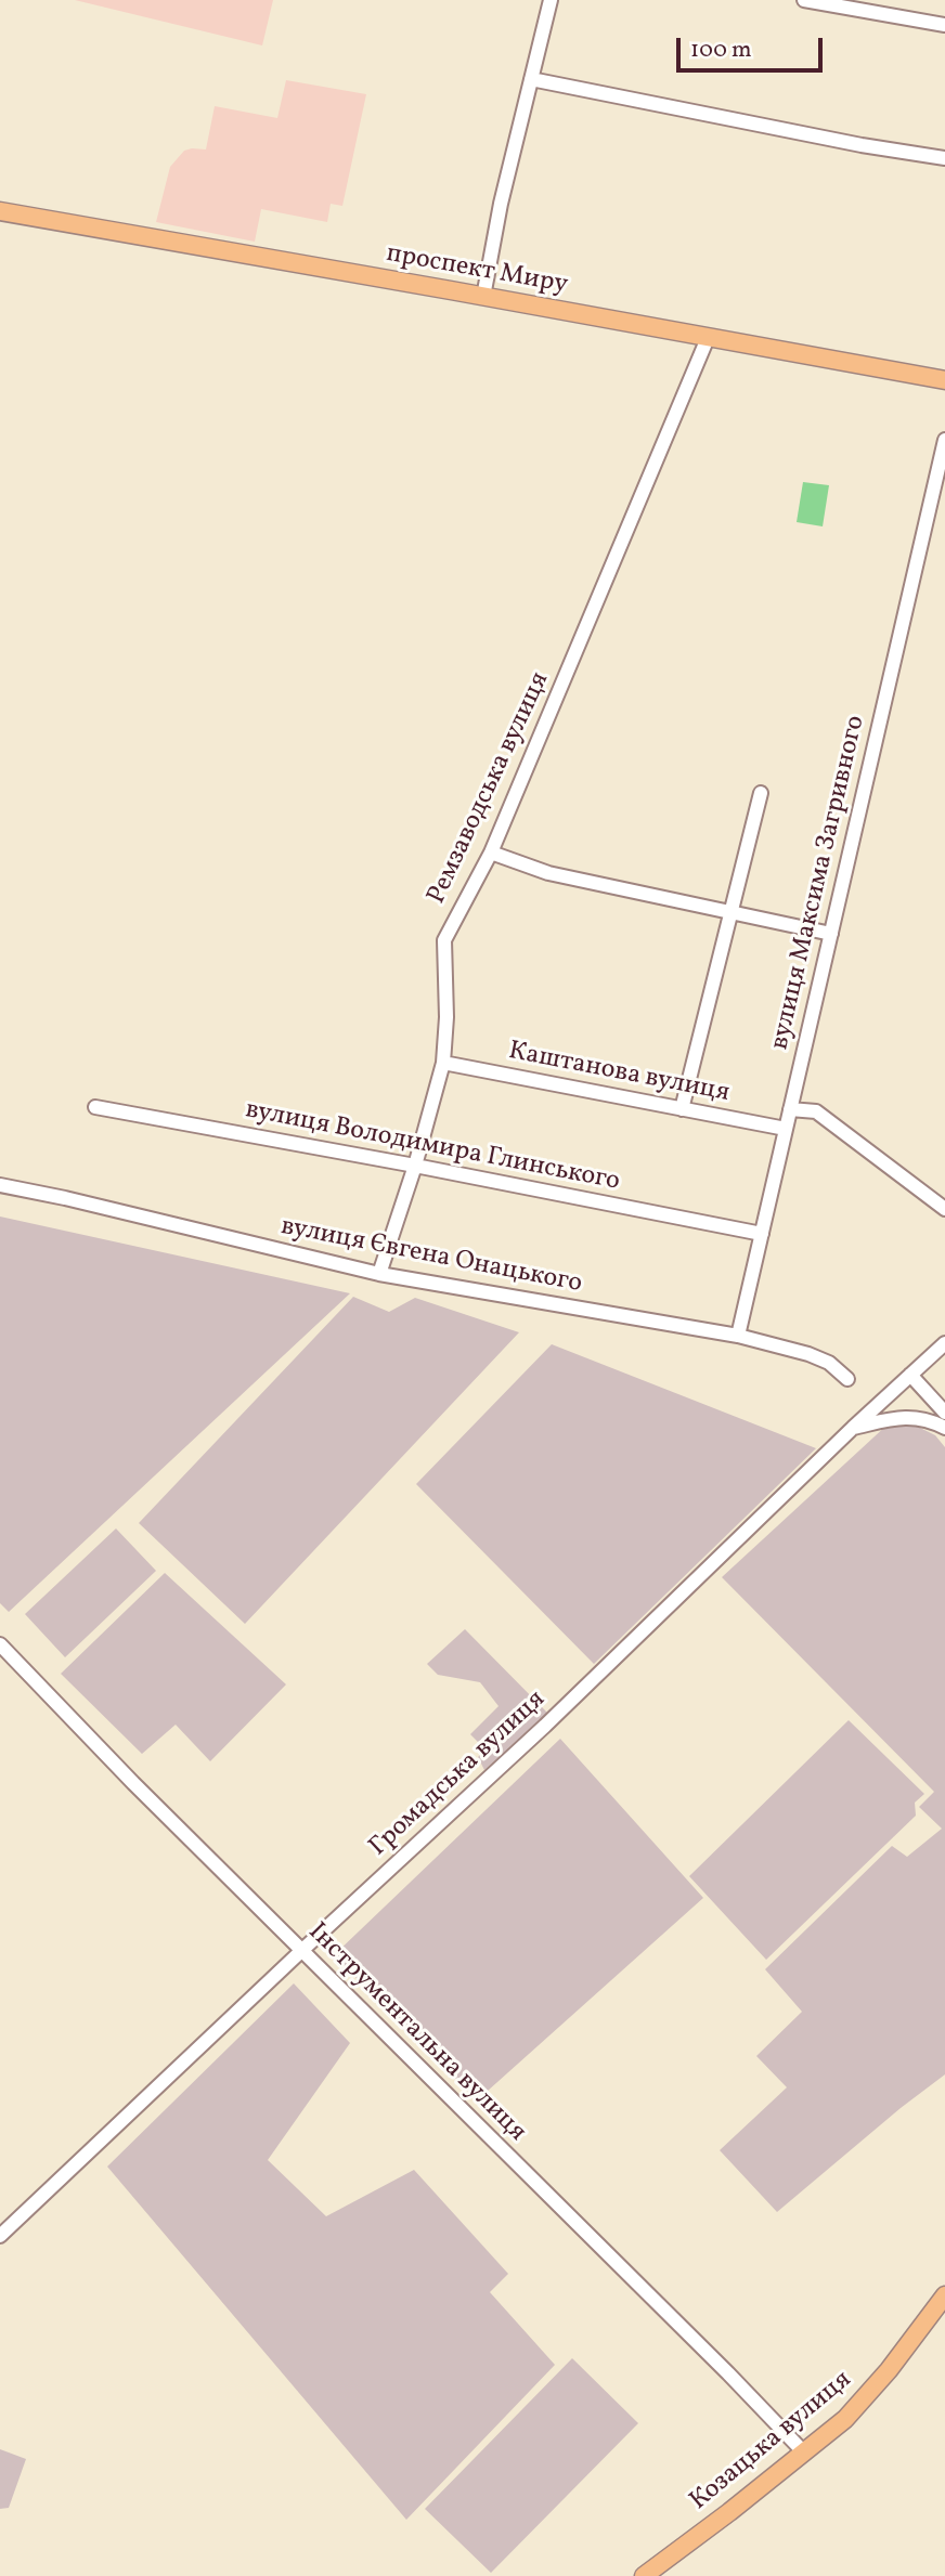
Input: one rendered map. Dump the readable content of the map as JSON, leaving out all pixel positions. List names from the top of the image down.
{
  "streets": {
    "main road": ["проспект Миру", "Козацька вулиця"],
    "street": [
      "Ремзаводська вулиця",
      "вулиця Максима Загривного",
      "Каштанова вулиця",
      "вулиця Володимира Глинського",
      "вулиця Євгена Онацького",
      "Громадська вулиця",
      "Інструментальна вулиця"
    ]
  },
  "crossings": [
    ["проспект Миру", "Ремзаводська вулиця"],
    ["Ремзаводська вулиця", "Каштанова вулиця"],
    ["Ремзаводська вулиця", "вулиця Володимира Глинського"],
    ["Ремзаводська вулиця", "вулиця Євгена Онацького"],
    ["вулиця Максима Загривного", "Каштанова вулиця"],
    ["вулиця Максима Загривного", "вулиця Володимира Глинського"],
    ["вулиця Максима Загривного", "вулиця Євгена Онацького"],
    ["Громадська вулиця", "Інструментальна вулиця"],
    ["Інструментальна вулиця", "Козацька вулиця"]
  ],
  "scale_bar": "100 m"
}
